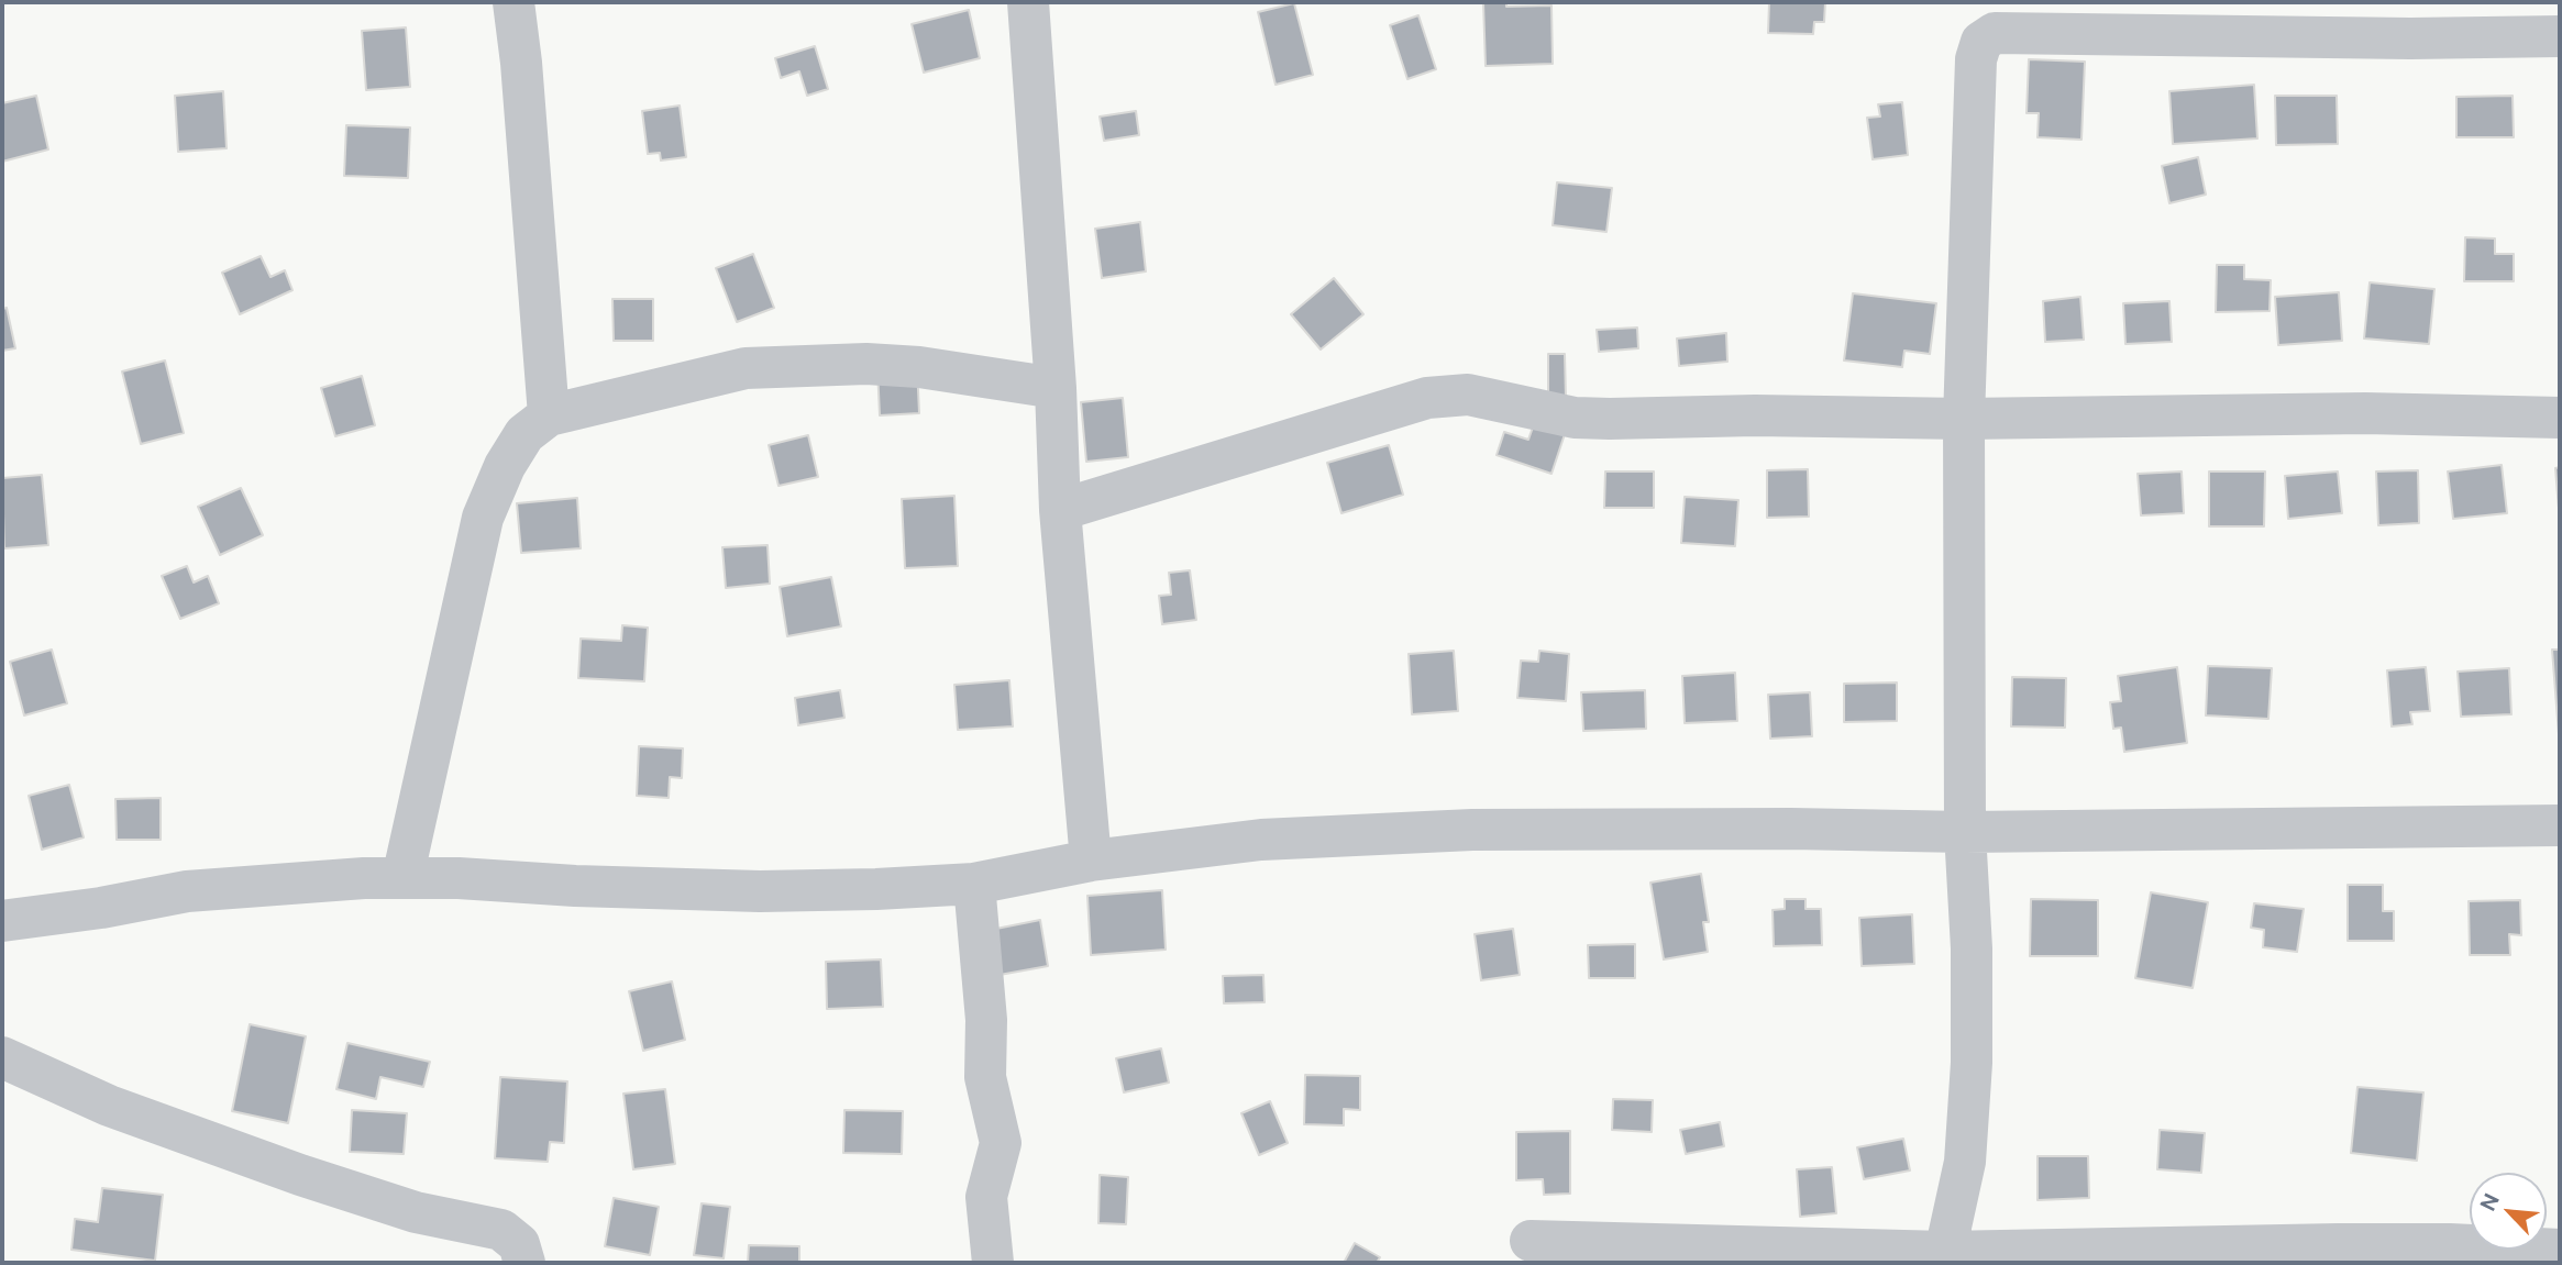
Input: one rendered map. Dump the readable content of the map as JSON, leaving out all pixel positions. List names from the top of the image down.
{
  "north": "top left"
}
